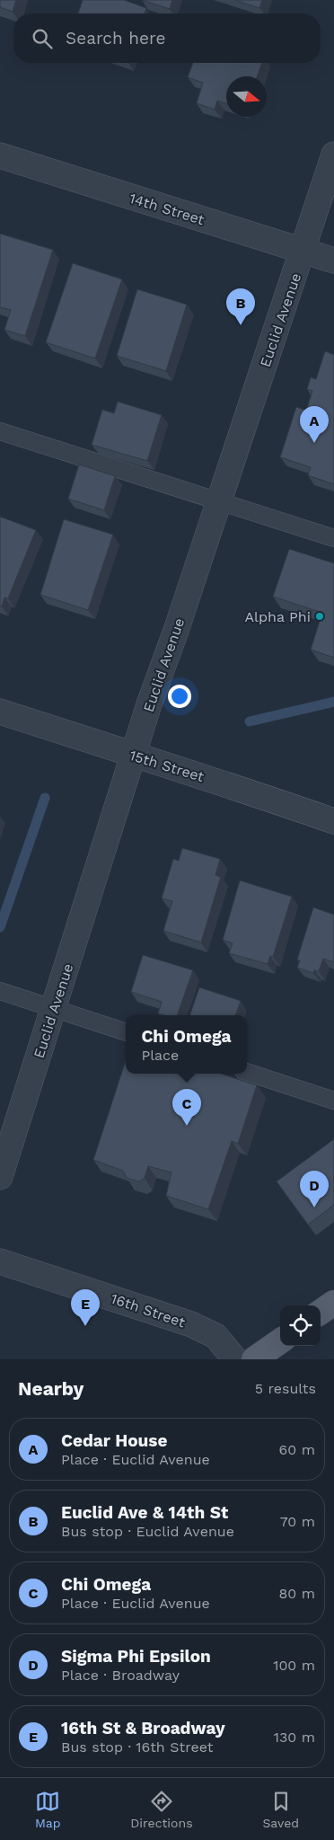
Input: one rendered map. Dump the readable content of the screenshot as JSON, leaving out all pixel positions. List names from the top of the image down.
{
  "streets": {
    "street": [
      "14th Street",
      "Euclid Avenue",
      "15th Street",
      "16th Street"
    ]
  },
  "crossings": [
    ["14th Street", "Euclid Avenue"],
    ["Euclid Avenue", "15th Street"]
  ],
  "places": ["Alpha Phi"],
  "north": "right",
  "page": {
    "search": "Search here",
    "pins": [
      "B",
      "A",
      "C",
      "D",
      "E"
    ],
    "popup": ["Chi Omega", "Place"],
    "heading": ["Nearby", "5 results"],
    "list": [
      {
        "mark": "A",
        "name": "Cedar House",
        "note": "Place · Euclid Avenue",
        "value": "60 m"
      },
      {
        "mark": "B",
        "name": "Euclid Ave & 14th St",
        "note": "Bus stop · Euclid Avenue",
        "value": "70 m"
      },
      {
        "mark": "C",
        "name": "Chi Omega",
        "note": "Place · Euclid Avenue",
        "value": "80 m"
      },
      {
        "mark": "D",
        "name": "Sigma Phi Epsilon",
        "note": "Place · Broadway",
        "value": "100 m"
      },
      {
        "mark": "E",
        "name": "16th St & Broadway",
        "note": "Bus stop · 16th Street",
        "value": "130 m"
      }
    ],
    "nav": ["Map", "Directions", "Saved"]
  }
}
